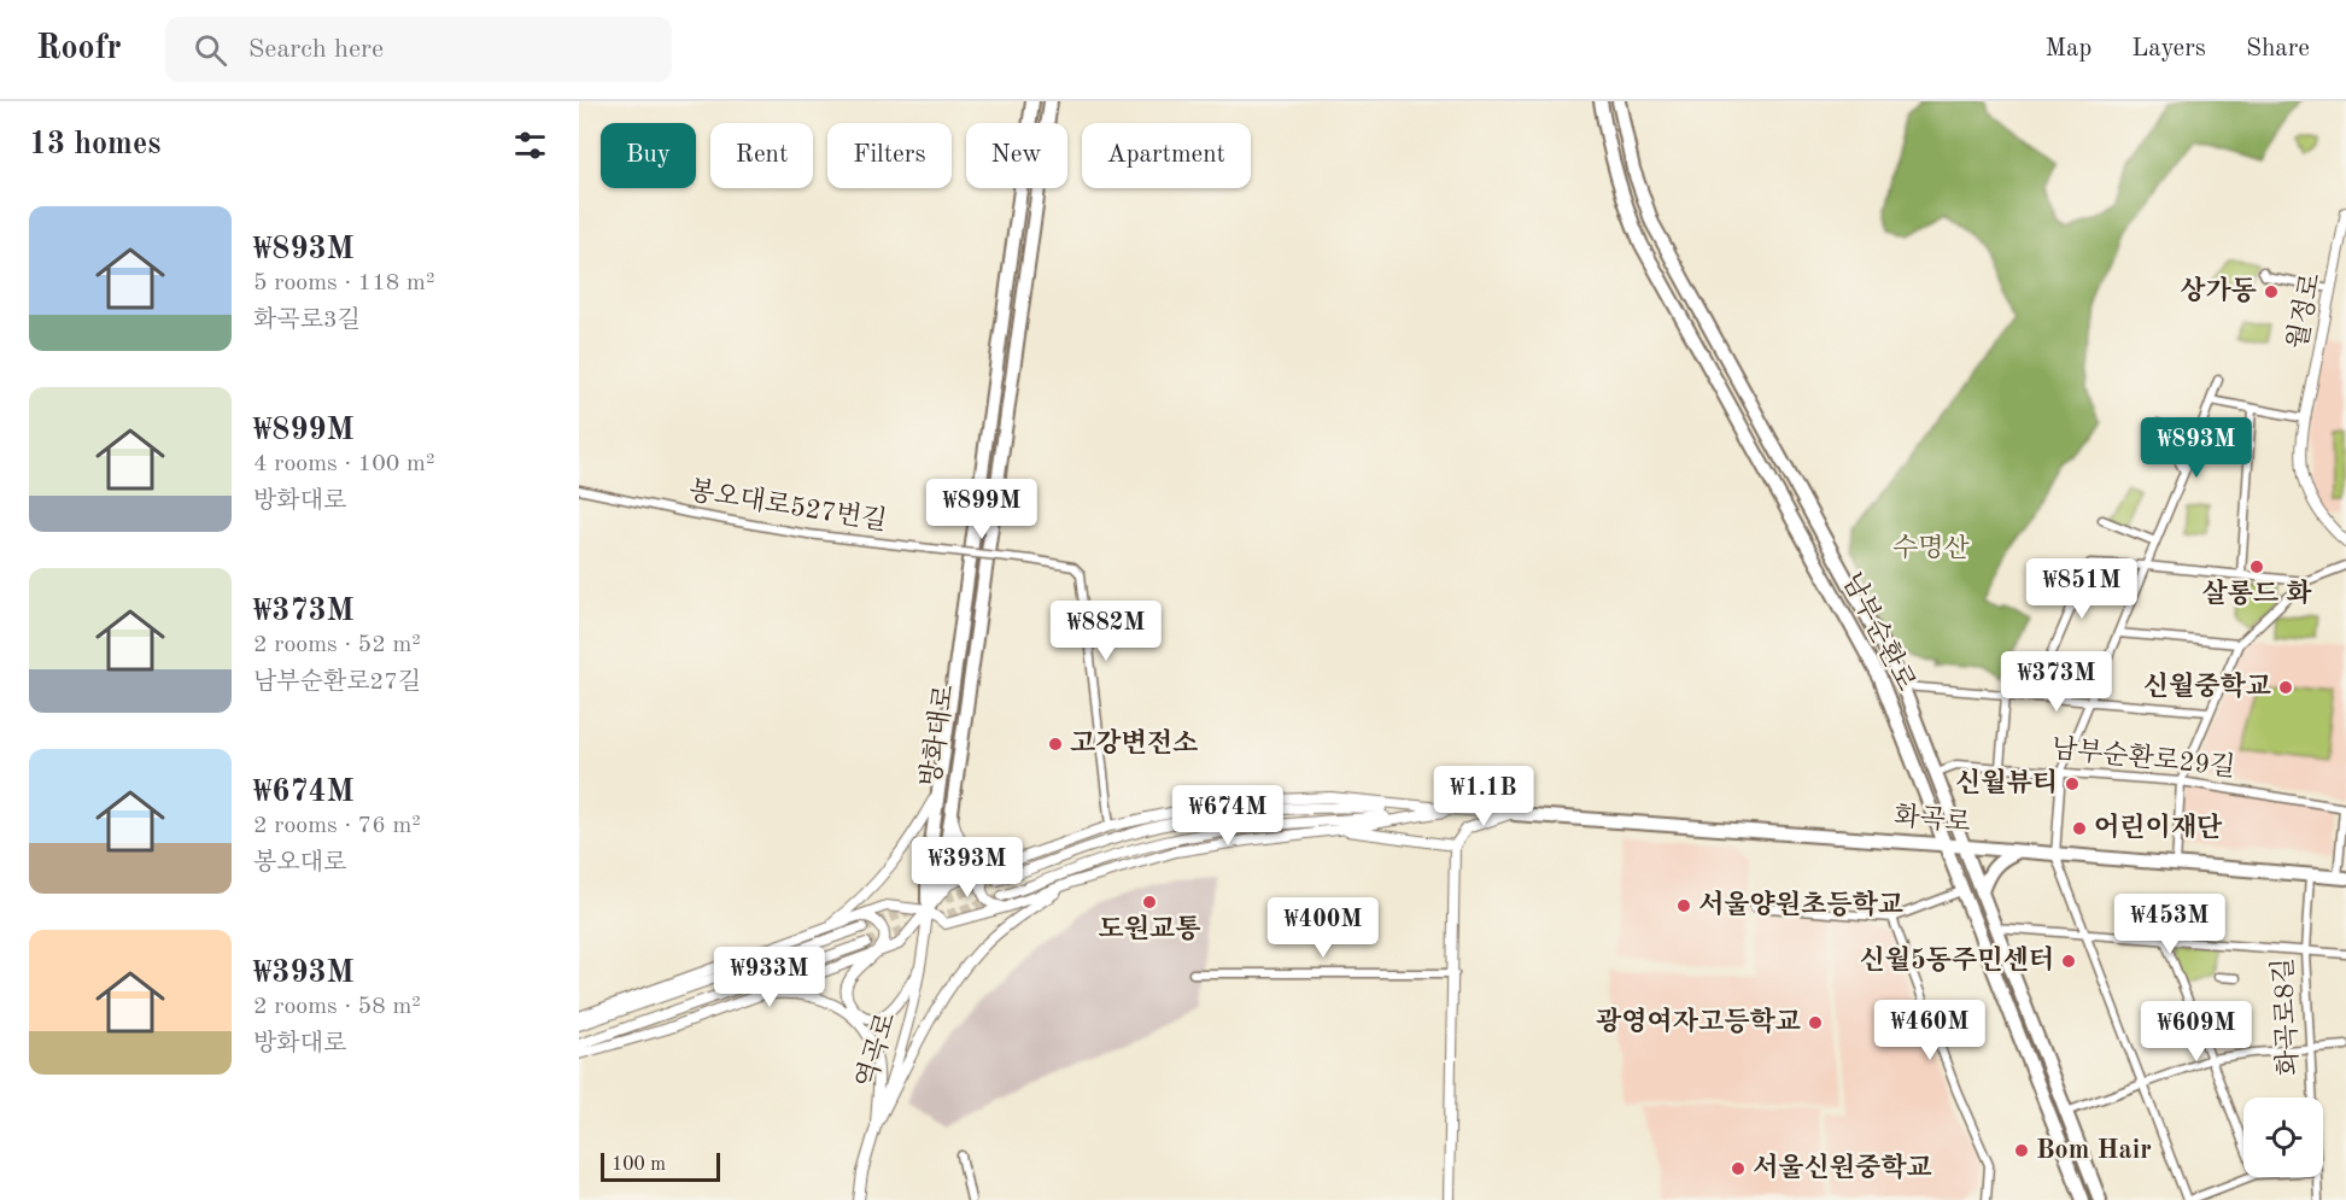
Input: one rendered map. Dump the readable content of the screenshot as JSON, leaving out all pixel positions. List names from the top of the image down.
{
  "streets": {
    "main road": ["남부순환로", "방화대로", "화곡로"],
    "street": [
      "월정로",
      "봉오대로527번길",
      "남부순환로29길",
      "화곡로8길",
      "역곡로"
    ]
  },
  "crossings": [
    ["남부순환로", "남부순환로29길"],
    ["남부순환로", "화곡로"],
    ["방화대로", "역곡로"],
    ["화곡로", "화곡로8길"]
  ],
  "parks": ["수명산"],
  "places": [
    "상가동",
    "살롱드 화",
    "신월중학교",
    "고강변전소",
    "신월뷰티",
    "어린이재단",
    "도원교통",
    "서울양원초등학교",
    "신월5동주민센터",
    "광영여자고등학교",
    "Bom Hair",
    "서울신원중학교"
  ],
  "scale_bar": "100 m",
  "page": {
    "header": "Roofr",
    "search": "Search here",
    "nav": ["Map", "Layers", "Share"],
    "heading": "13 homes",
    "chip": [
      "Buy",
      "Rent",
      "Filters",
      "New",
      "Apartment"
    ],
    "list": [
      {
        "name": "₩893M",
        "note": "5 rooms · 118 m² · 화곡로3길"
      },
      {
        "name": "₩899M",
        "note": "4 rooms · 100 m² · 방화대로"
      },
      {
        "name": "₩373M",
        "note": "2 rooms · 52 m² · 남부순환로27길"
      },
      {
        "name": "₩674M",
        "note": "2 rooms · 76 m² · 봉오대로"
      },
      {
        "name": "₩393M",
        "note": "2 rooms · 58 m² · 방화대로"
      }
    ],
    "price": [
      "₩893M",
      "₩899M",
      "₩851M",
      "₩882M",
      "₩373M",
      "₩1.1B",
      "₩674M",
      "₩393M",
      "₩453M",
      "₩400M",
      "₩933M",
      "₩460M",
      "₩609M"
    ],
    "scale": "100 m"
  }
}
